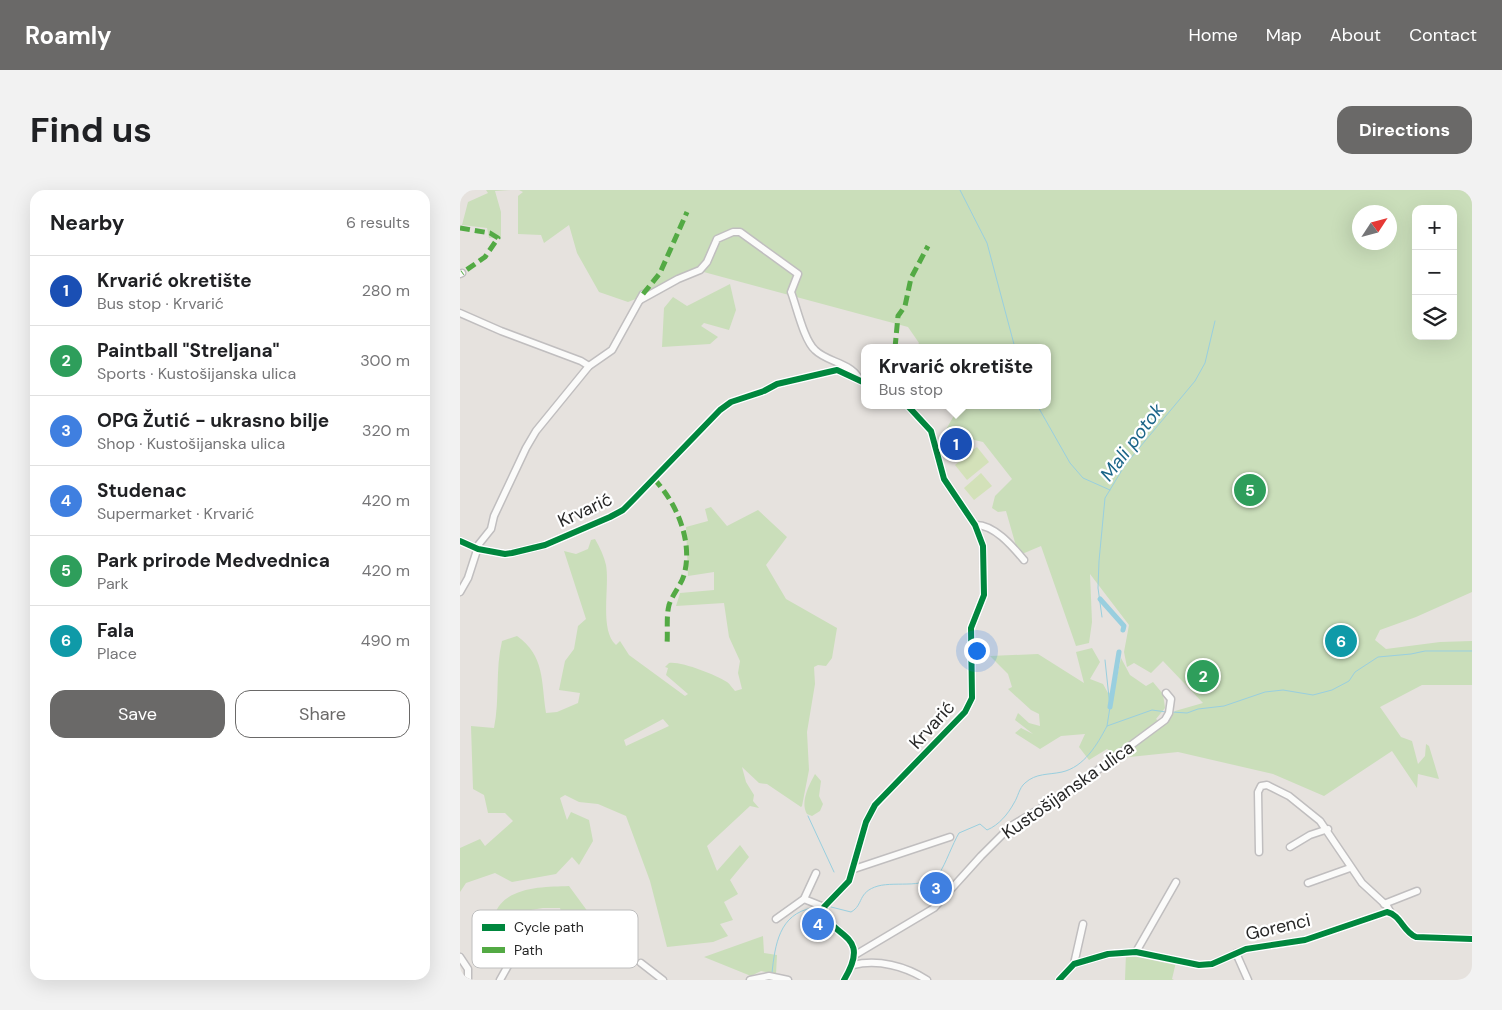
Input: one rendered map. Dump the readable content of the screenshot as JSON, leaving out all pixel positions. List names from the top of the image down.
{
  "streets": {
    "street": ["Krvarić", "Kustošijanska ulica", "Gorenci"]
  },
  "water": ["Mali potok"],
  "legend": ["Cycle path", "Path"],
  "north": "top right",
  "page": {
    "header": "Roamly",
    "nav": [
      "Home",
      "Map",
      "About",
      "Contact"
    ],
    "buttons": [
      "Directions",
      ["Save", "Share"]
    ],
    "title": "Find us",
    "heading": ["Nearby", "6 results"],
    "map_buttons": ["+", "−"],
    "list": [
      {
        "mark": "1",
        "name": "Krvarić okretište",
        "note": "Bus stop · Krvarić",
        "value": "280 m"
      },
      {
        "mark": "2",
        "name": "Paintball \"Streljana\"",
        "note": "Sports · Kustošijanska ulica",
        "value": "300 m"
      },
      {
        "mark": "3",
        "name": "OPG Žutić - ukrasno bilje",
        "note": "Shop · Kustošijanska ulica",
        "value": "320 m"
      },
      {
        "mark": "4",
        "name": "Studenac",
        "note": "Supermarket · Krvarić",
        "value": "420 m"
      },
      {
        "mark": "5",
        "name": "Park prirode Medvednica",
        "note": "Park",
        "value": "420 m"
      },
      {
        "mark": "6",
        "name": "Fala",
        "note": "Place",
        "value": "490 m"
      }
    ],
    "popup": ["Krvarić okretište", "Bus stop"],
    "pins": [
      "1",
      "5",
      "6",
      "2",
      "3",
      "4"
    ]
  }
}
